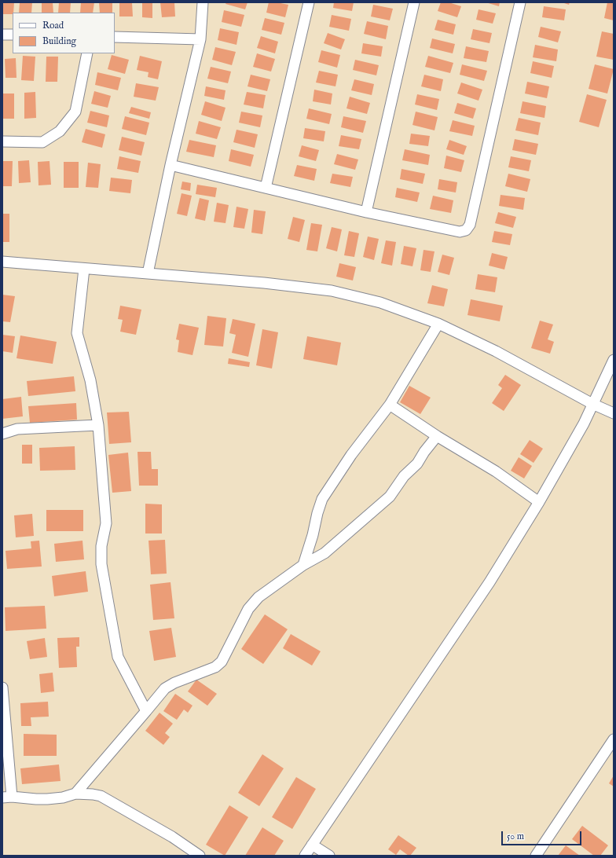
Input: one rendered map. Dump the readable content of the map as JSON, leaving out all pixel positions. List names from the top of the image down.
{
  "legend": ["Road", "Building"],
  "scale_bar": "50 m"
}
